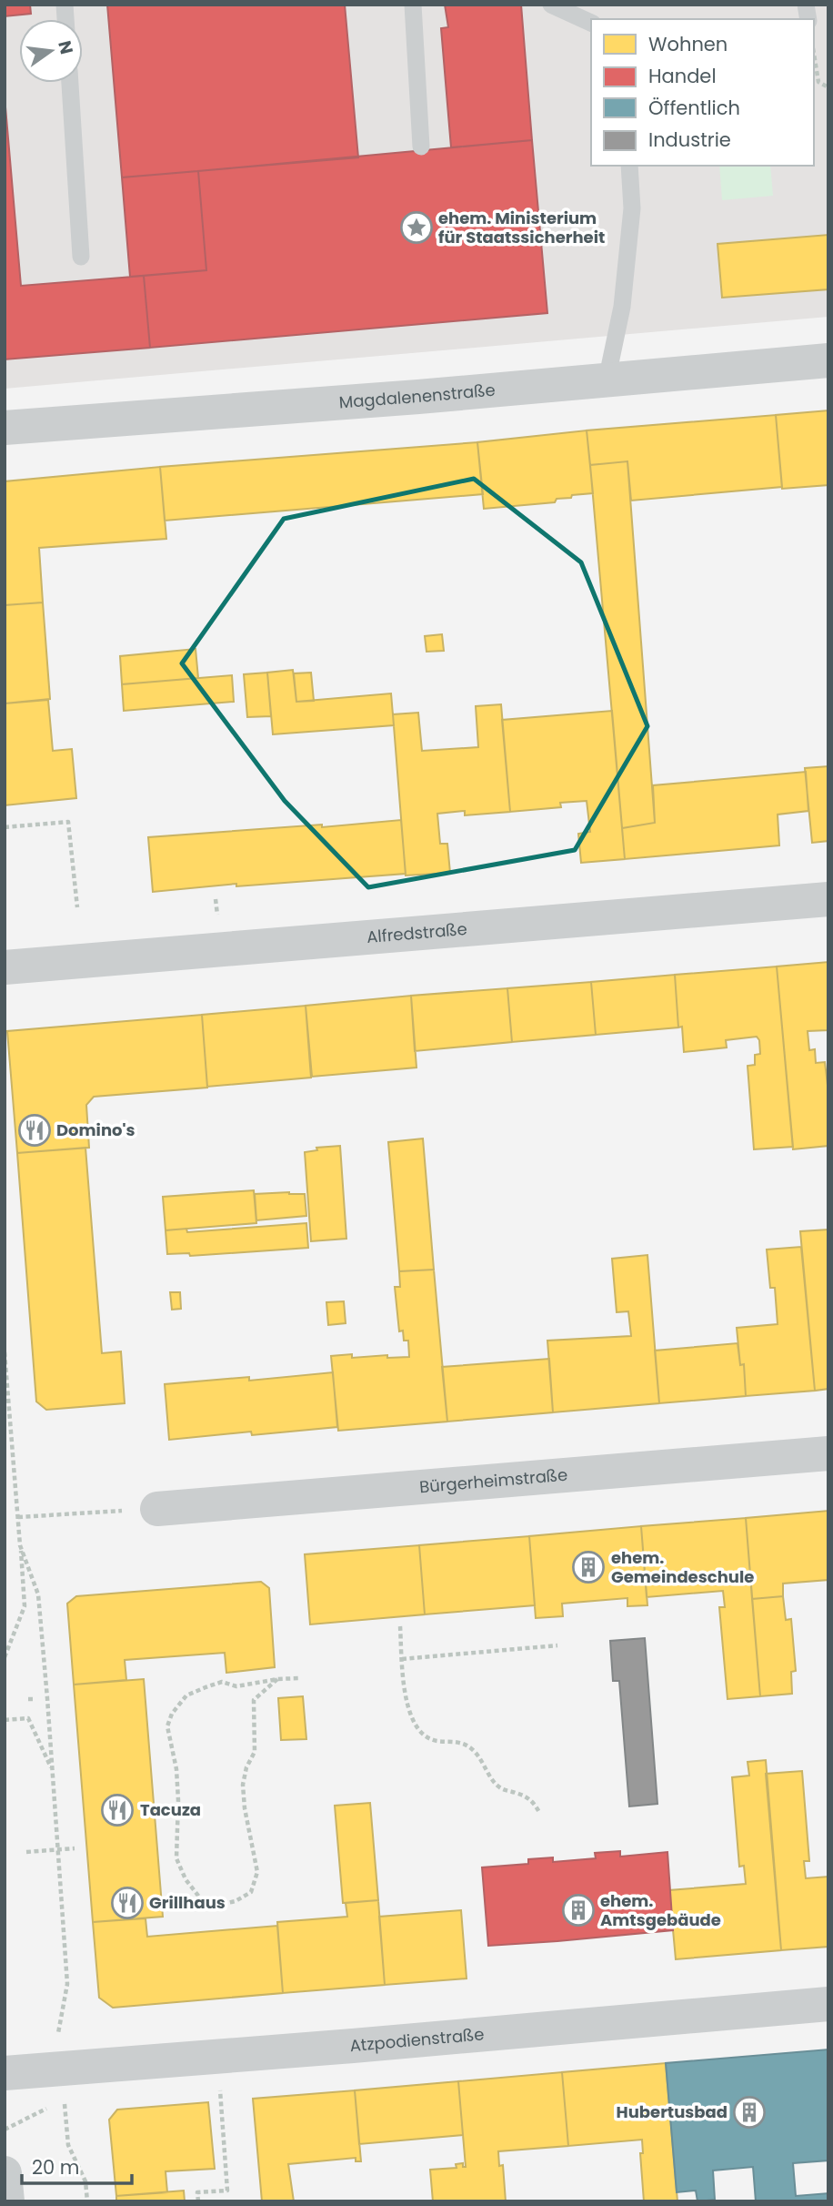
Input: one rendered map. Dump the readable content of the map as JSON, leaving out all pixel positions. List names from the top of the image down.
{
  "streets": {
    "street": [
      "Magdalenenstraße",
      "Alfredstraße",
      "Bürgerheimstraße",
      "Atzpodienstraße"
    ]
  },
  "places": {
    "place": ["ehem. Ministerium für Staatssicherheit"],
    "restaurant": ["Domino's", "Tacuza", "Grillhaus"],
    "building": ["ehem. Gemeindeschule", "ehem. Amtsgebäude", "Hubertusbad"]
  },
  "legend": [
    "Wohnen",
    "Handel",
    "Öffentlich",
    "Industrie"
  ],
  "scale_bar": "20 m",
  "north": "right"
}
